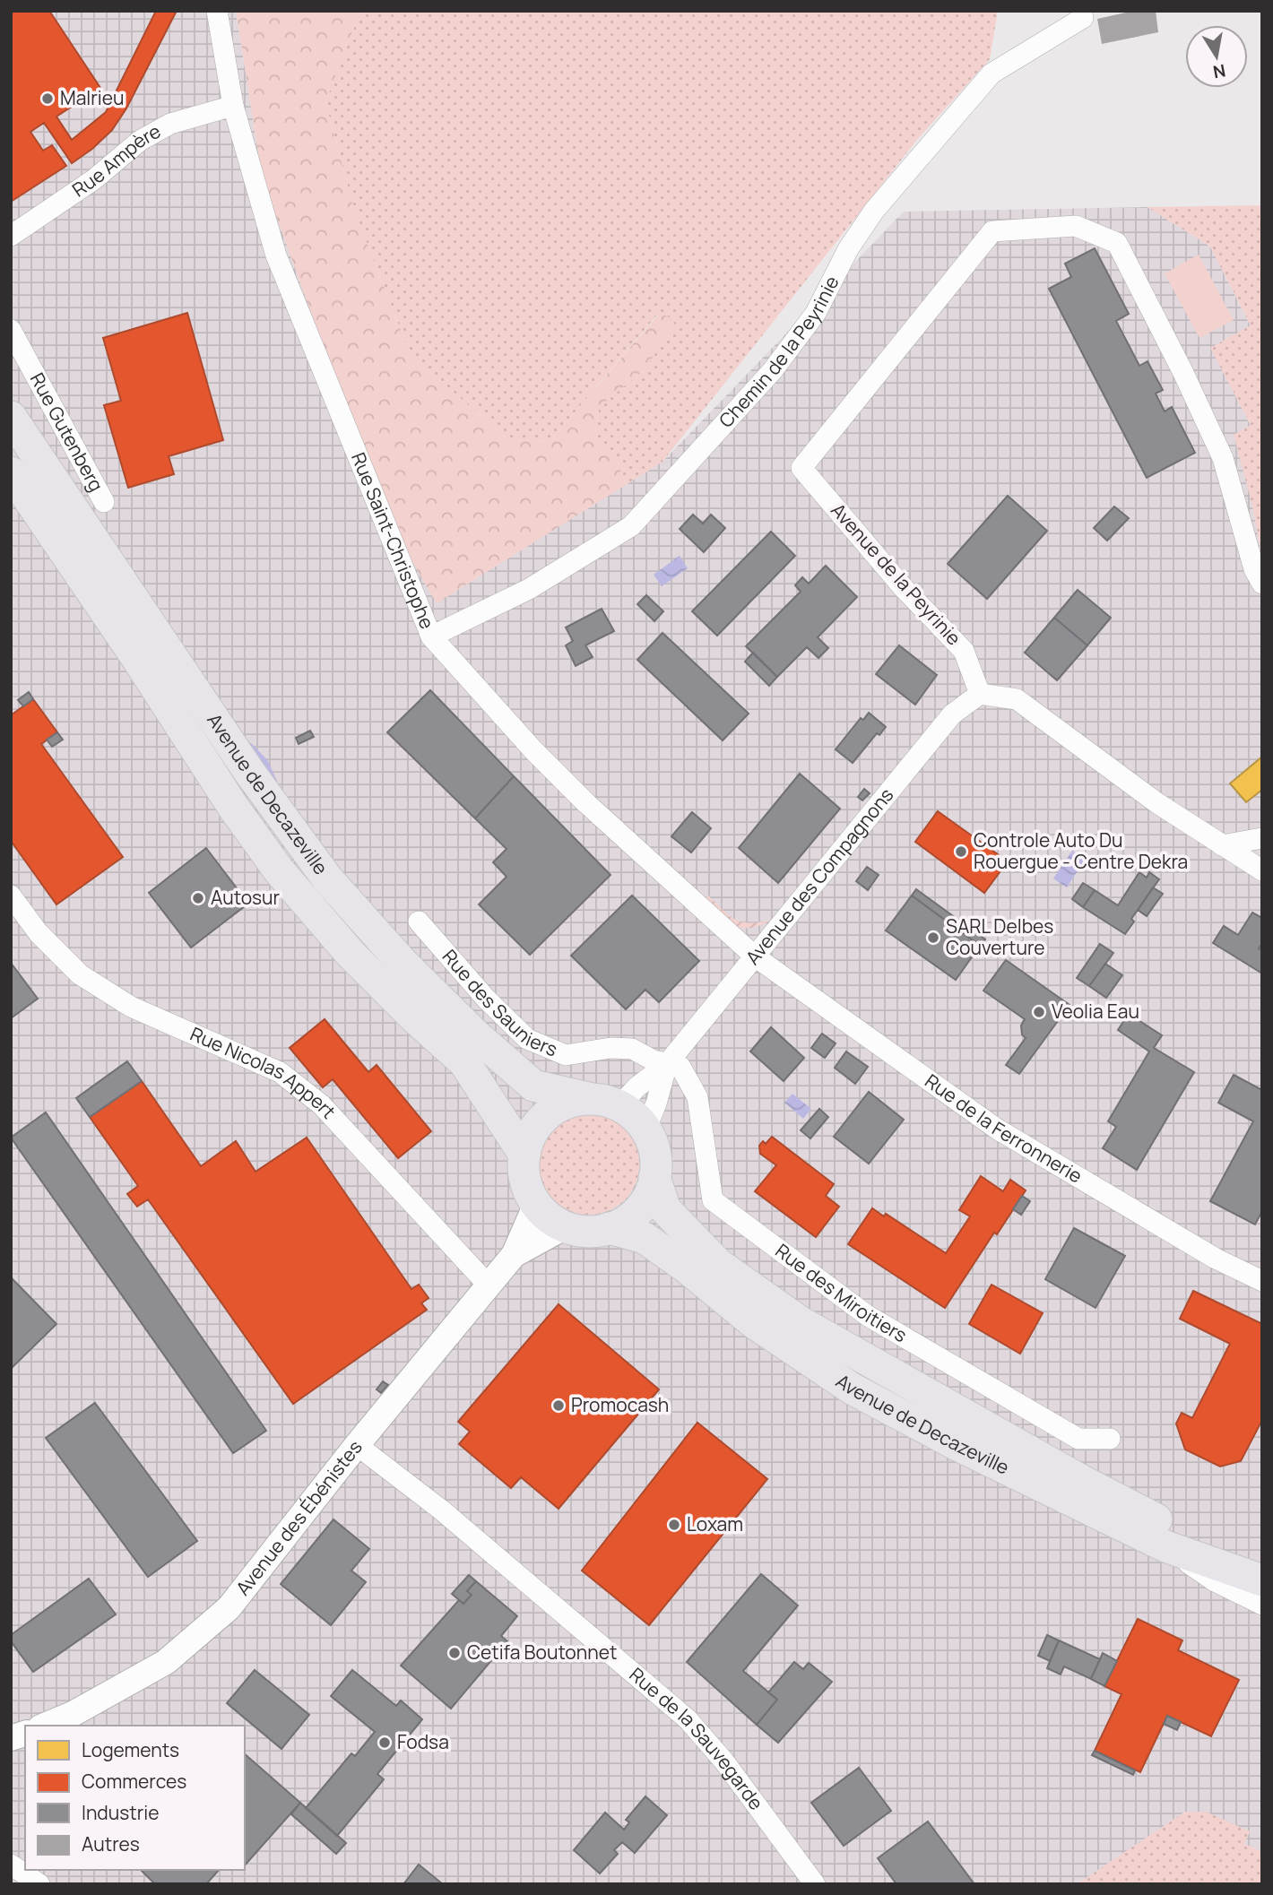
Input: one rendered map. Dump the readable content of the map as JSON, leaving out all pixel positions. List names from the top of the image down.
{
  "streets": {
    "main road": ["Avenue de Decazeville"],
    "street": [
      "Rue Ampère",
      "Chemin de la Peyrinie",
      "Rue Gutenberg",
      "Rue Saint-Christophe",
      "Avenue de la Peyrinie",
      "Avenue des Compagnons",
      "Rue des Sauniers",
      "Rue Nicolas Appert",
      "Rue de la Ferronnerie",
      "Rue des Miroitiers",
      "Avenue des Ébénistes",
      "Rue de la Sauvegarde"
    ]
  },
  "crossings": [
    ["Rue Ampère", "Rue Saint-Christophe"],
    ["Chemin de la Peyrinie", "Rue Saint-Christophe"],
    ["Rue Saint-Christophe", "Avenue des Compagnons"],
    ["Rue Saint-Christophe", "Rue de la Ferronnerie"],
    ["Avenue de la Peyrinie", "Avenue des Compagnons"],
    ["Avenue de Decazeville", "Avenue des Compagnons"],
    ["Avenue de Decazeville", "Avenue des Ébénistes"],
    ["Avenue des Compagnons", "Rue des Sauniers"],
    ["Avenue des Compagnons", "Rue de la Ferronnerie"],
    ["Avenue des Compagnons", "Rue des Miroitiers"],
    ["Avenue des Compagnons", "Avenue des Ébénistes"],
    ["Rue des Sauniers", "Rue des Miroitiers"],
    ["Rue Nicolas Appert", "Avenue des Ébénistes"],
    ["Avenue des Ébénistes", "Rue de la Sauvegarde"]
  ],
  "places": [
    "Malrieu",
    "Controle Auto Du Rouergue - Centre Dekra",
    "Autosur",
    "SARL Delbes Couverture",
    "Veolia Eau",
    "Promocash",
    "Loxam",
    "Cetifa Boutonnet",
    "Fodsa"
  ],
  "legend": [
    "Logements",
    "Commerces",
    "Industrie",
    "Autres"
  ],
  "north": "bottom"
}
